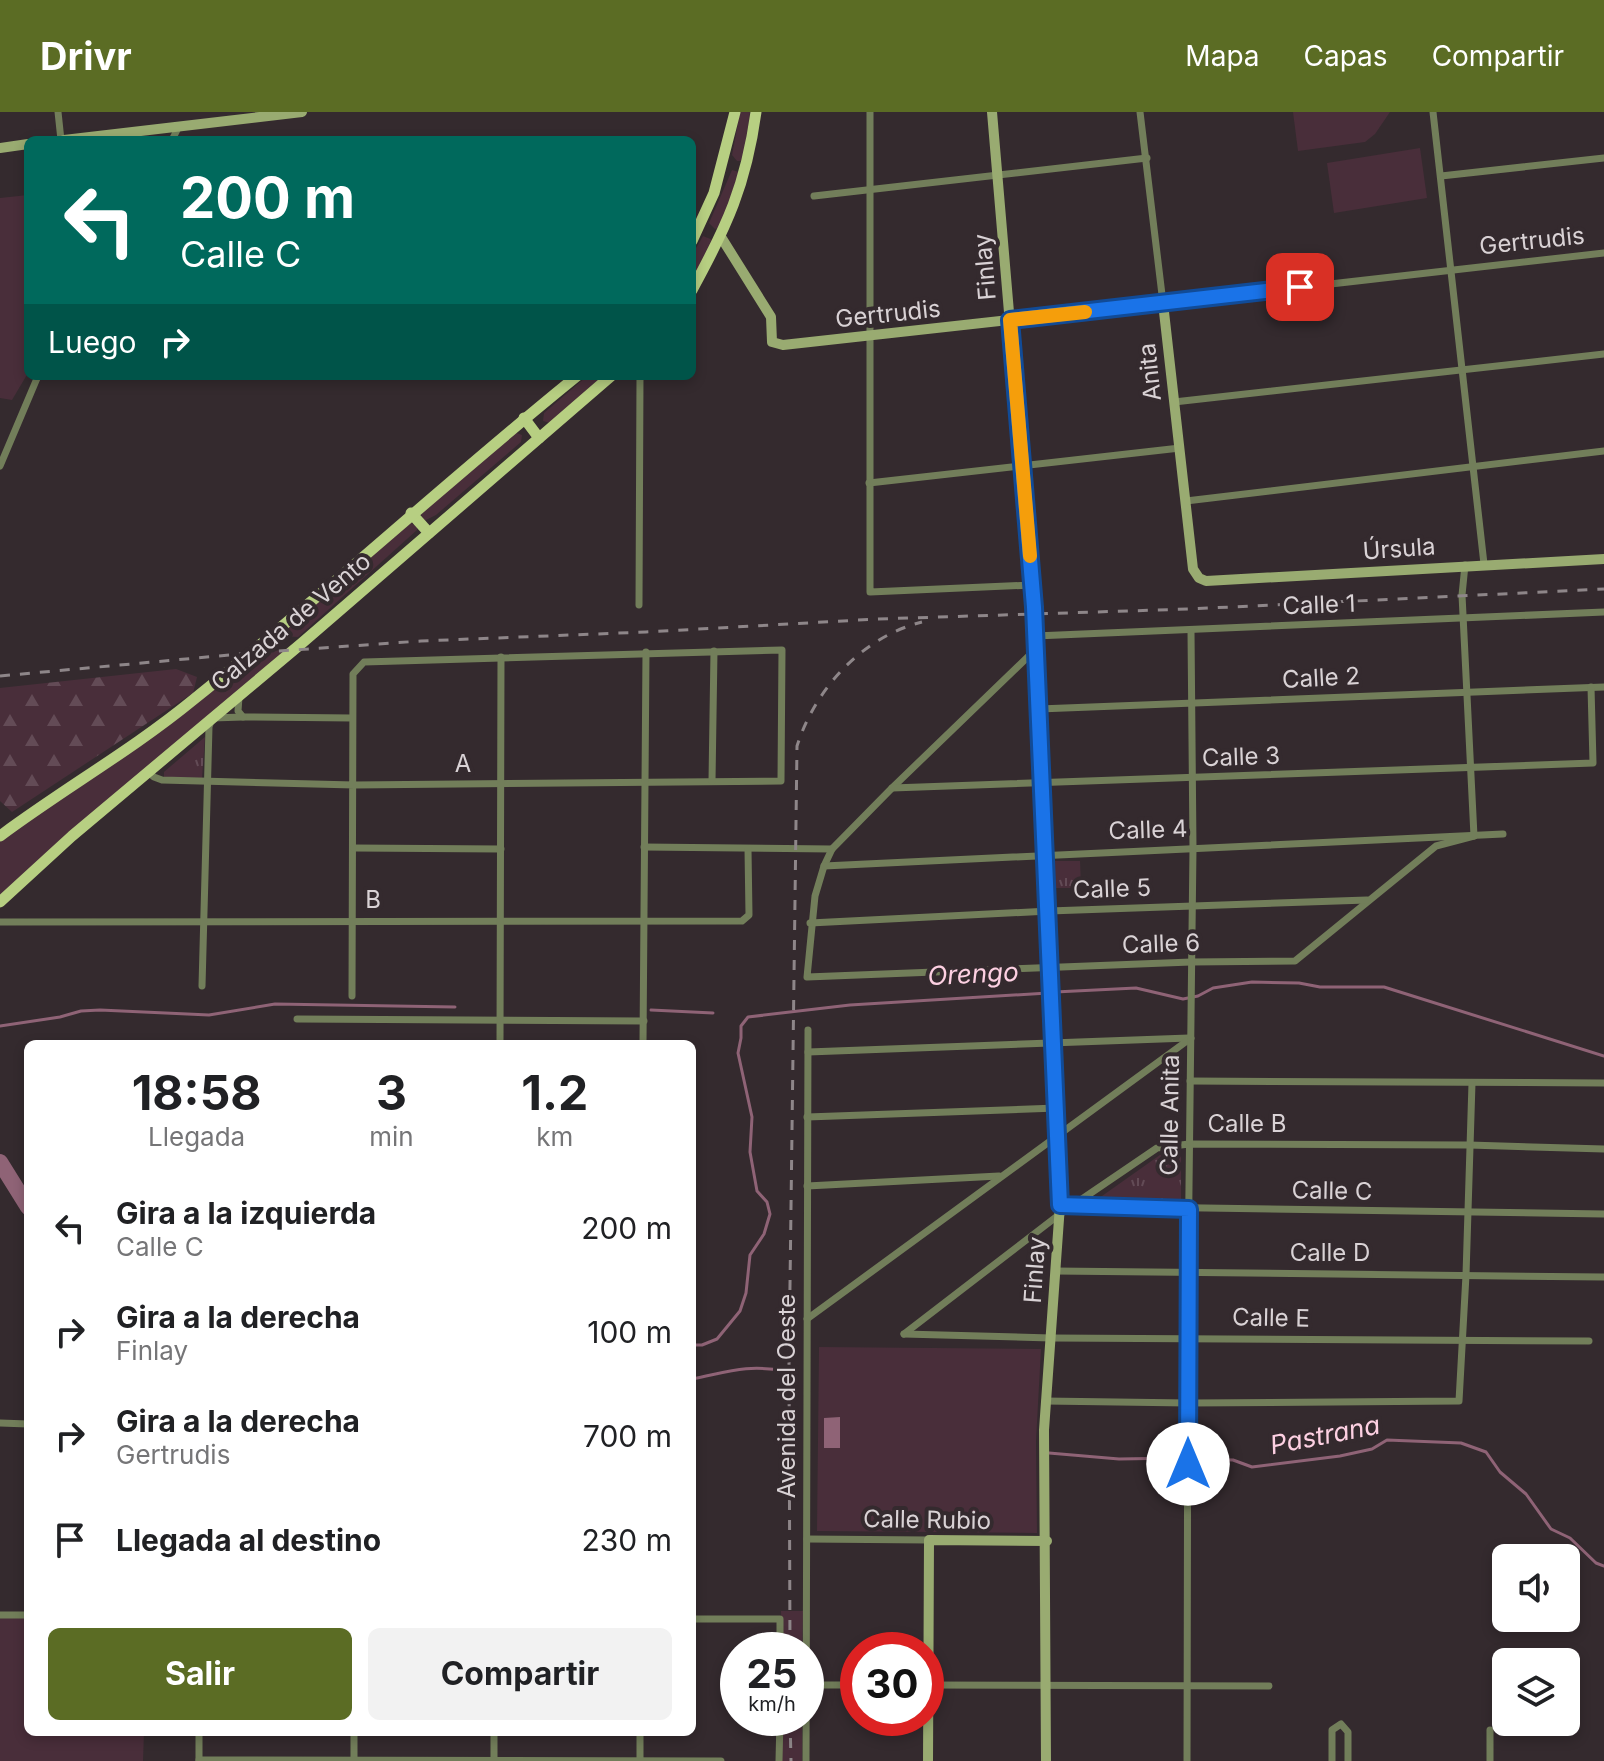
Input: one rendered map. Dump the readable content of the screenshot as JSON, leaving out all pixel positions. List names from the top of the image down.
{
  "streets": {
    "main road": ["Calzada de Vento"],
    "street": [
      "Gertrudis",
      "Finlay",
      "Anita",
      "Úrsula",
      "Calle 1",
      "Calle 2",
      "Calle 3",
      "A",
      "Calle 4",
      "Calle 5",
      "B",
      "Calle 6",
      "Calle Anita",
      "Calle B",
      "Calle C",
      "Calle D",
      "Calle E",
      "Avenida del Oeste",
      "Calle Rubio"
    ]
  },
  "crossings": [
    ["Gertrudis", "Finlay"],
    ["Gertrudis", "Anita"],
    ["Finlay", "Calle 1"],
    ["Finlay", "Calle 2"],
    ["Finlay", "Calle 3"],
    ["Finlay", "Calle 4"],
    ["Finlay", "Calle 5"],
    ["Finlay", "Calle 6"],
    ["Finlay", "Calle B"],
    ["Finlay", "Calle C"],
    ["Finlay", "Calle D"],
    ["Finlay", "Calle E"],
    ["Finlay", "Calle Rubio"],
    ["Anita", "Úrsula"],
    ["Calle 1", "Calle Anita"],
    ["Calzada de Vento", "A"],
    ["Calle 2", "Calle 3"],
    ["Calle 2", "Calle Anita"],
    ["Calle 3", "Calle Anita"],
    ["Calle 4", "Calle 6"],
    ["Calle 4", "Calle Anita"],
    ["Calle 5", "Calle 6"],
    ["Calle 5", "Calle Anita"],
    ["Calle 6", "Calle Anita"],
    ["Calle Anita", "Calle B"],
    ["Calle Anita", "Calle C"],
    ["Calle Anita", "Calle D"],
    ["Calle Anita", "Calle E"],
    ["Calle B", "Calle C"],
    ["Calle B", "Calle E"],
    ["Avenida del Oeste", "Calle Rubio"]
  ],
  "water": ["Orengo", "Pastrana"],
  "page": {
    "header": "Drivr",
    "nav": ["Mapa", "Capas", "Compartir"],
    "turn": ["200 m", "Calle C"],
    "then": "Luego",
    "eta": [
      "18:58",
      "Llegada",
      "3",
      "min",
      "1.2",
      "km"
    ],
    "list": [
      {
        "name": "Gira a la izquierda",
        "note": "Calle C",
        "value": "200 m"
      },
      {
        "name": "Gira a la derecha",
        "note": "Finlay",
        "value": "100 m"
      },
      {
        "name": "Gira a la derecha",
        "note": "Gertrudis",
        "value": "700 m"
      },
      {
        "name": "Llegada al destino",
        "value": "230 m"
      }
    ],
    "buttons": ["Salir", "Compartir"],
    "speed": "25 km/h",
    "limit": "30"
  }
}
